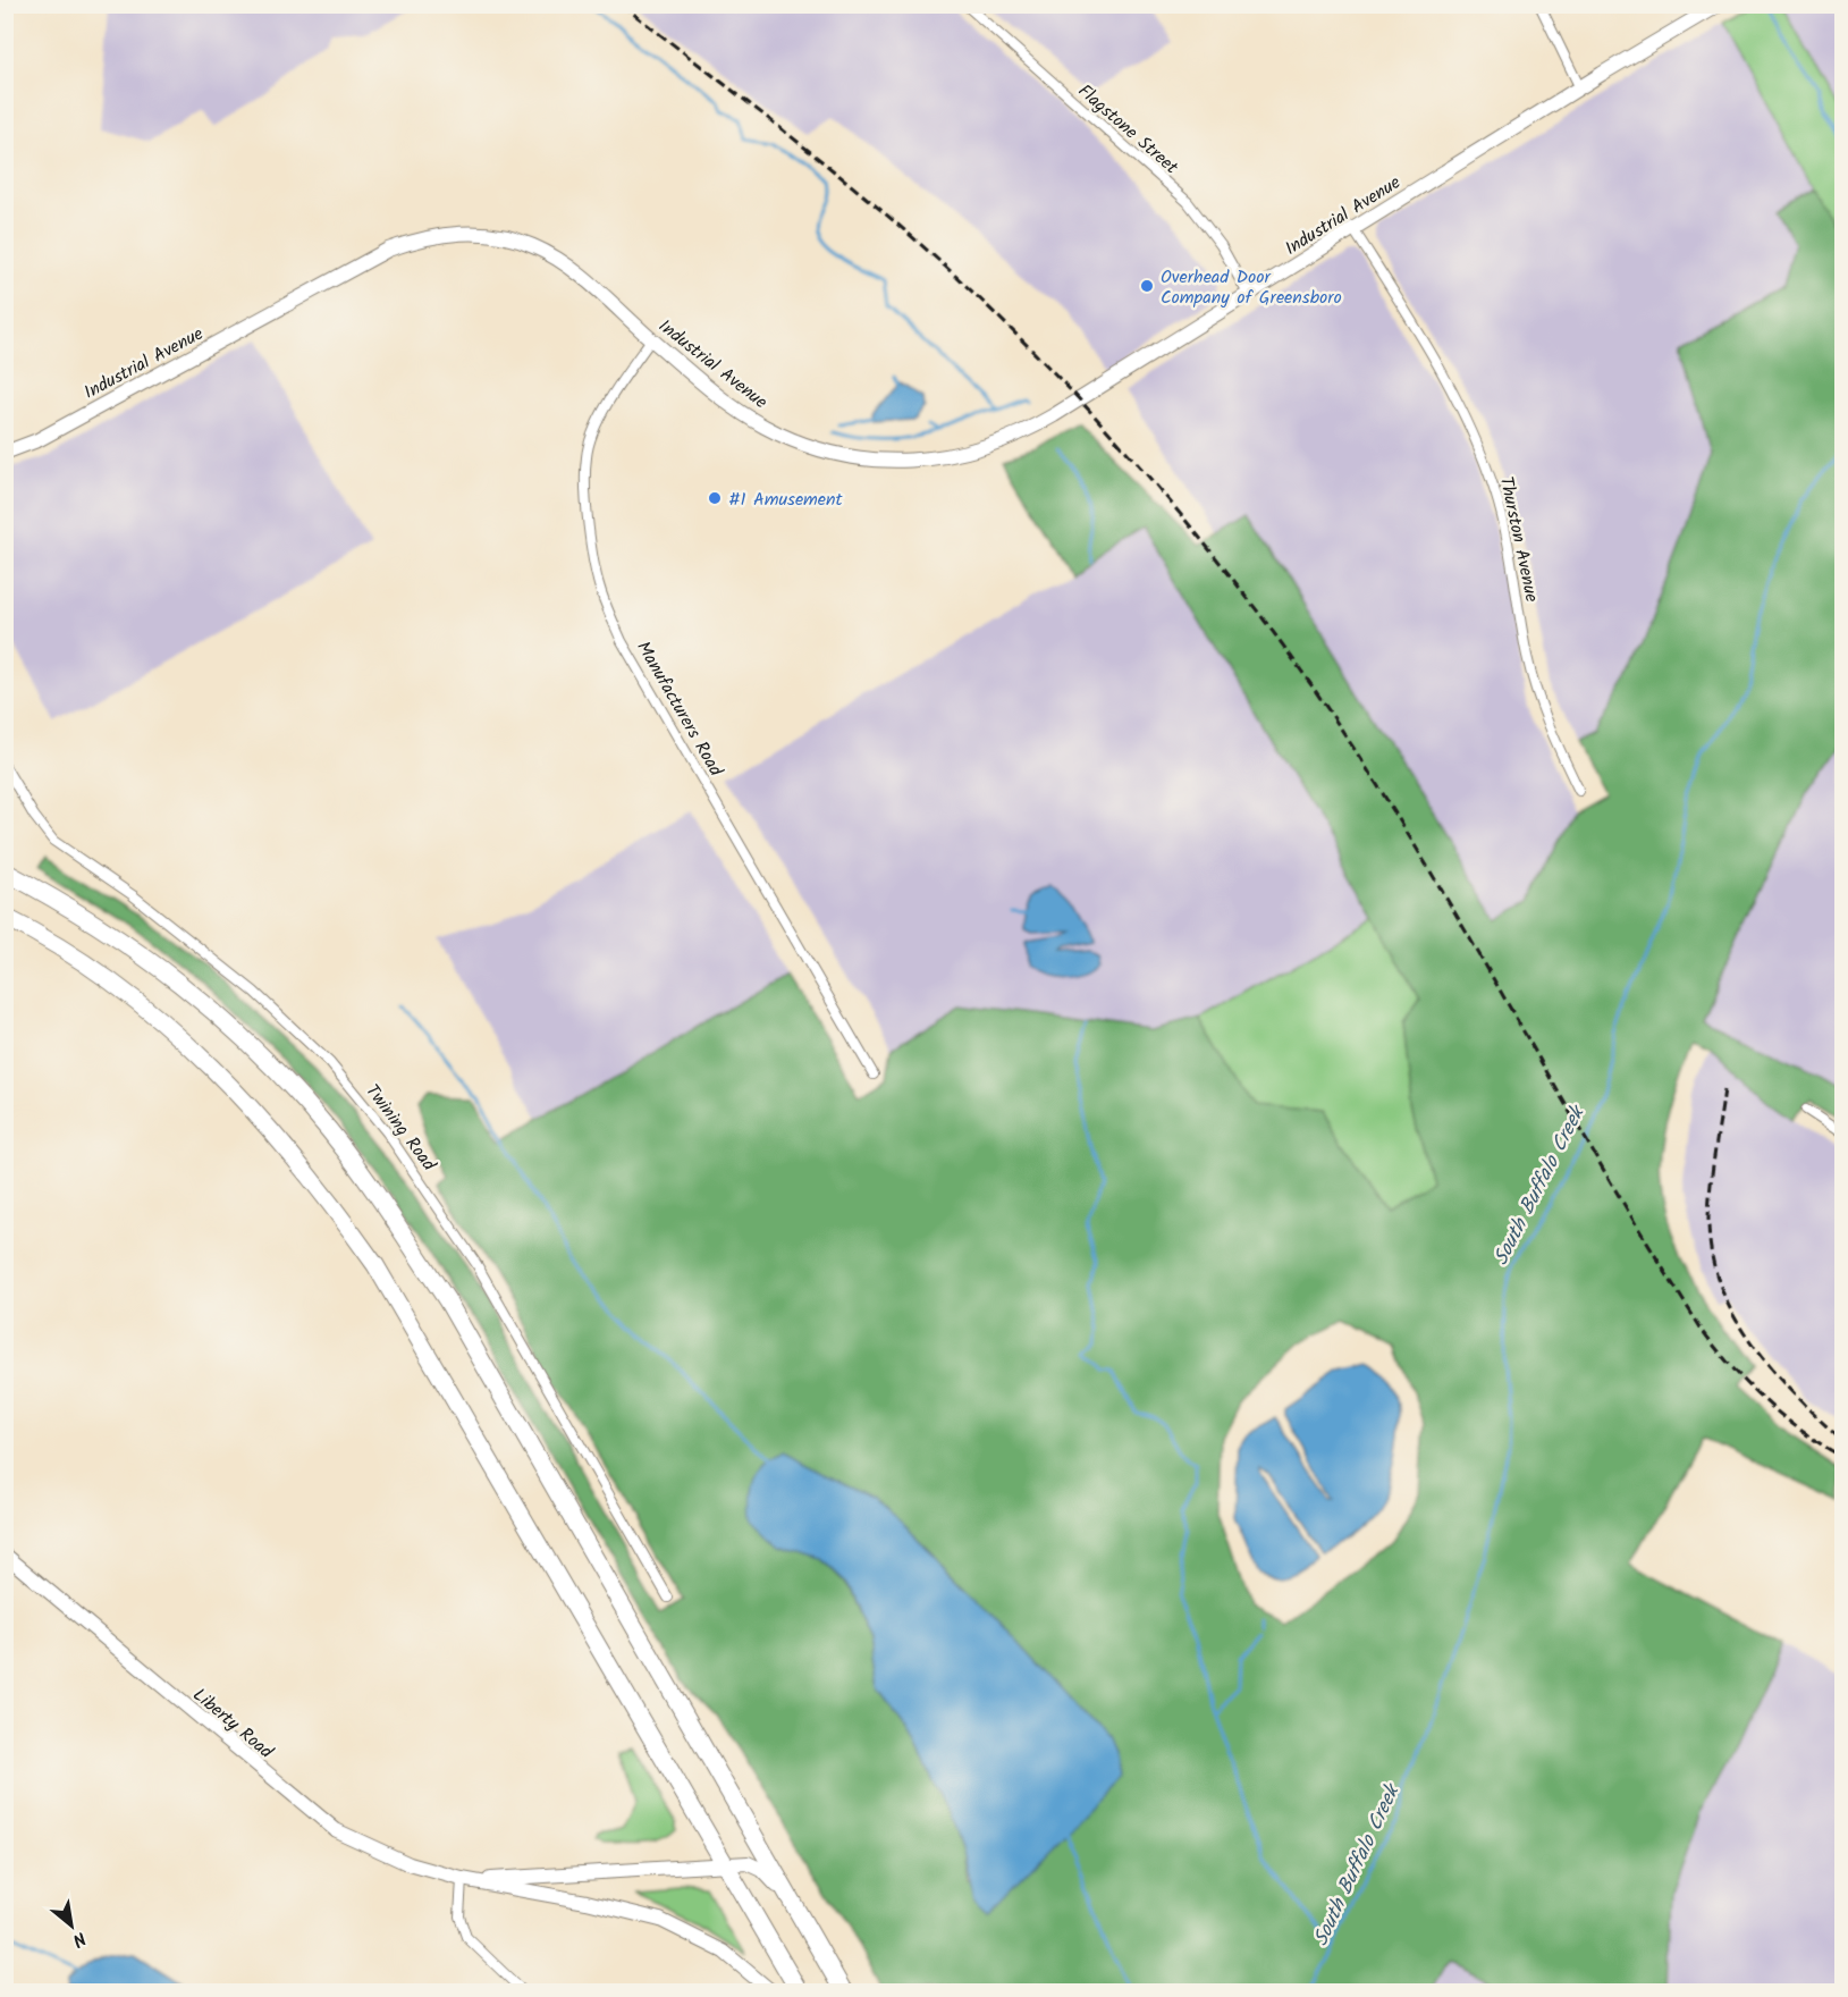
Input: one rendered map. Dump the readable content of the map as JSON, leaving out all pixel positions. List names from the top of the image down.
{
  "streets": {
    "main road": ["Industrial Avenue", "Liberty Road"],
    "street": [
      "Flagstone Street",
      "Thurston Avenue",
      "Manufacturers Road",
      "Twining Road"
    ]
  },
  "crossings": [
    ["Flagstone Street", "Industrial Avenue"],
    ["Industrial Avenue", "Thurston Avenue"],
    ["Industrial Avenue", "Manufacturers Road"]
  ],
  "water": ["South Buffalo Creek"],
  "places": ["Overhead Door Company of Greensboro", "#1 Amusement"],
  "north": "bottom right"
}
